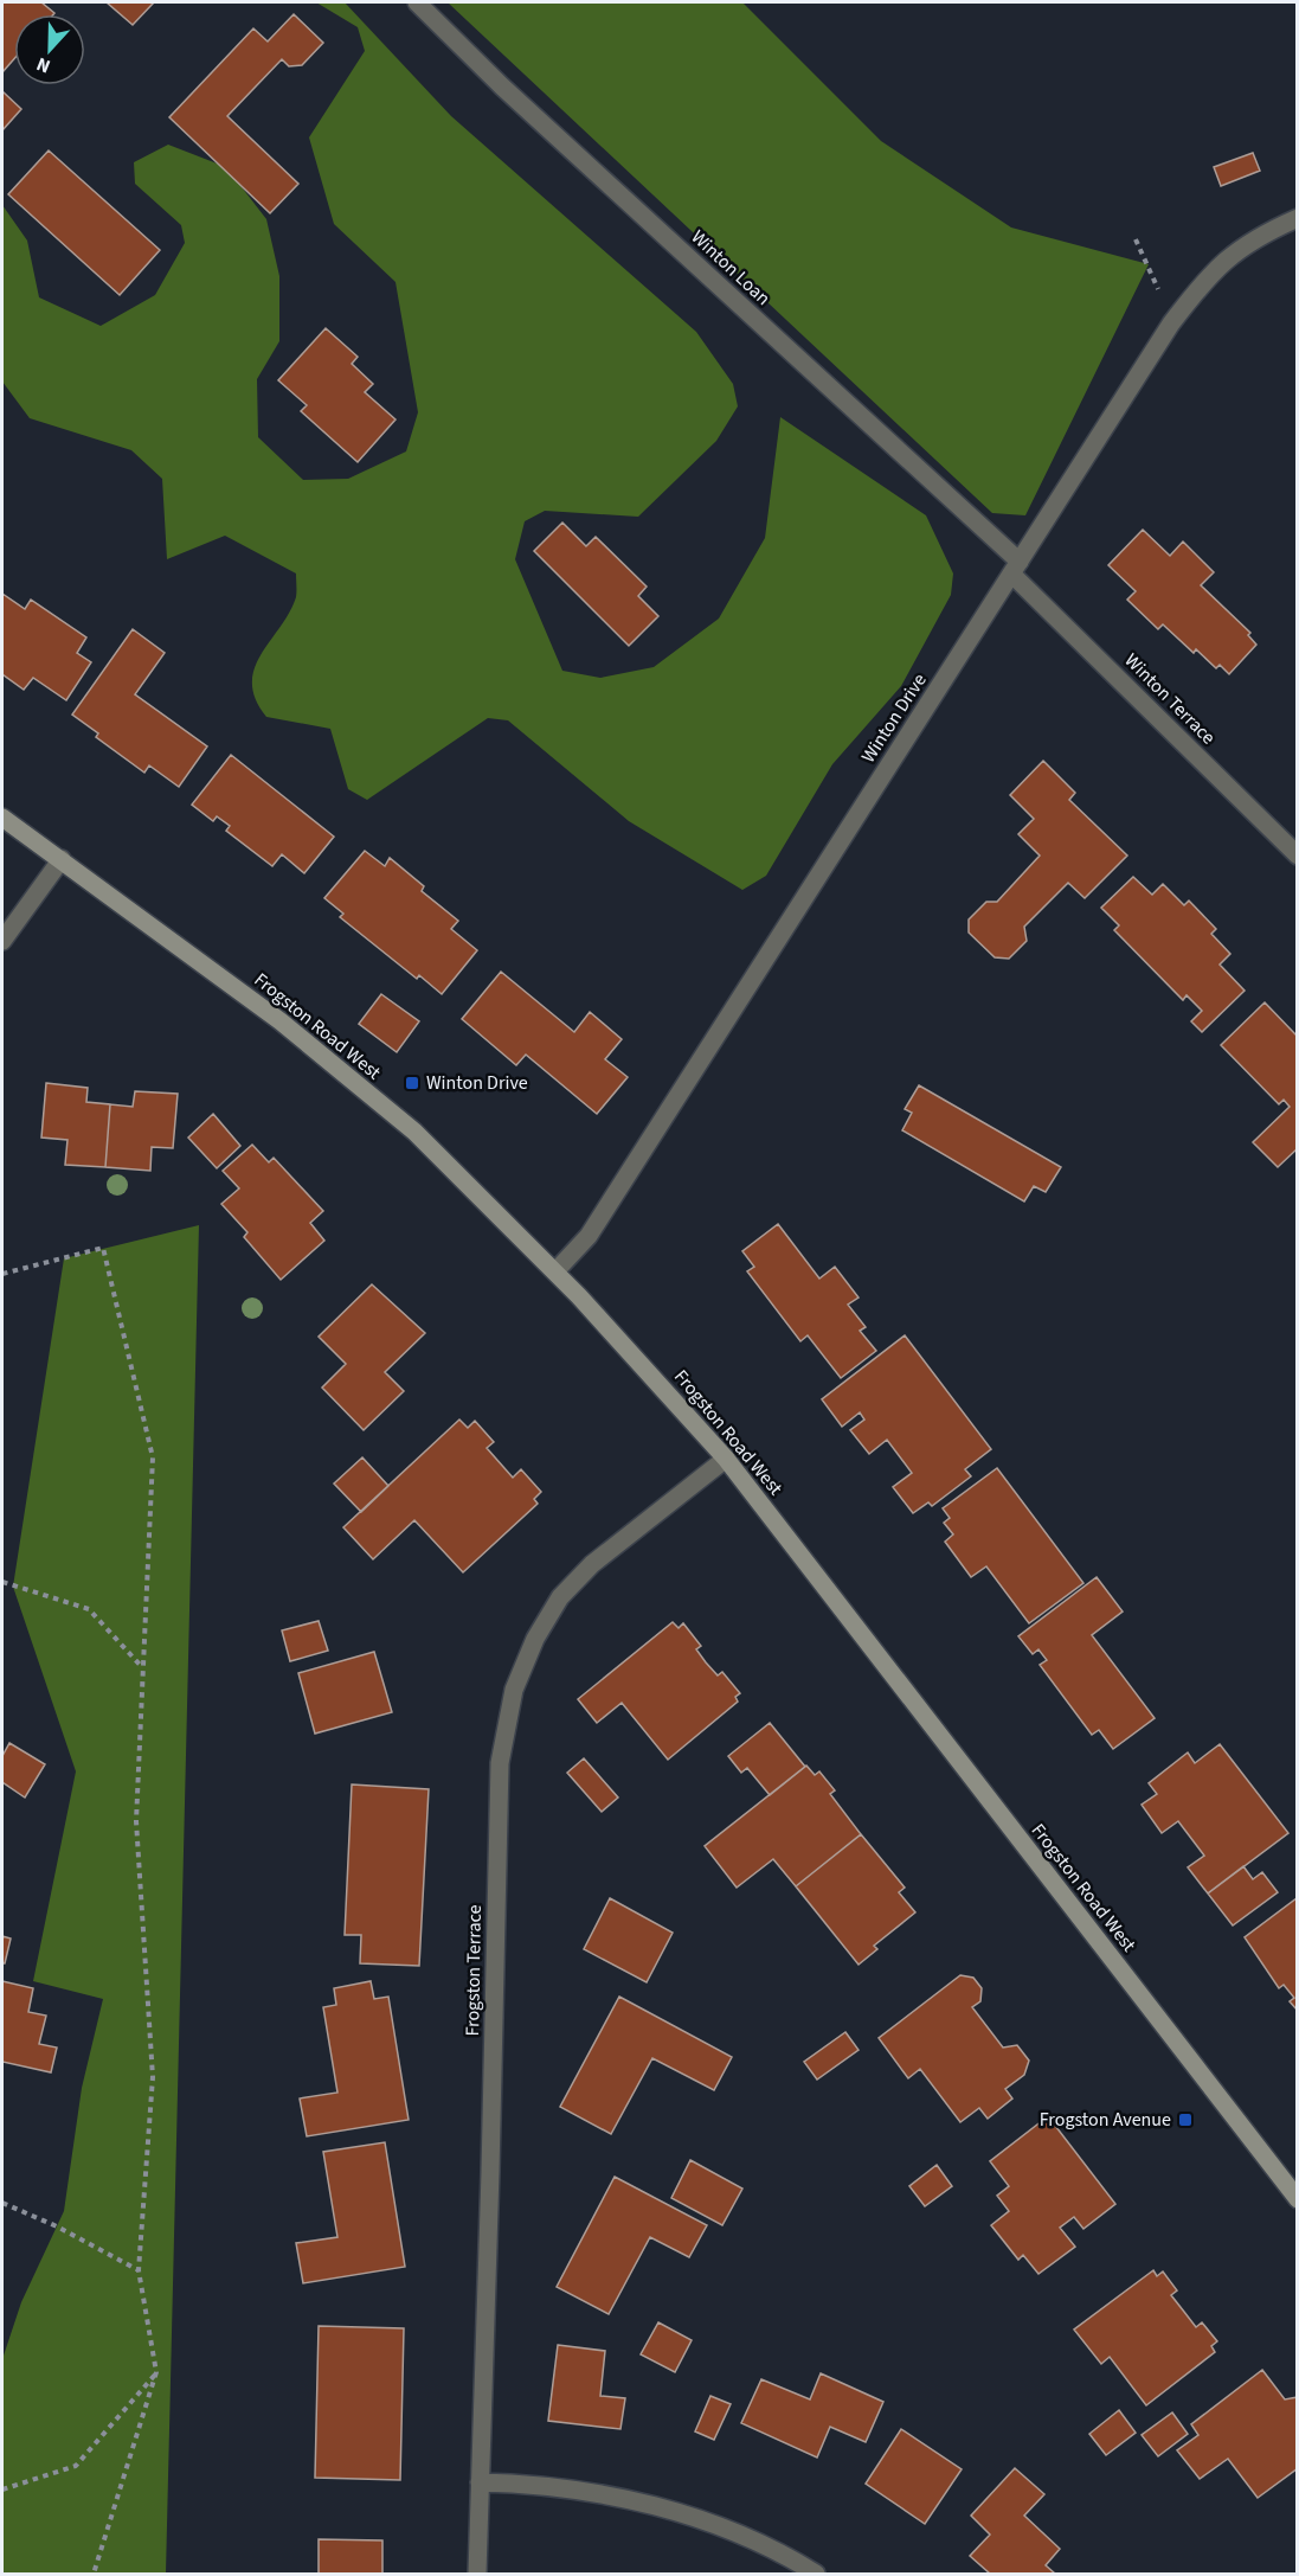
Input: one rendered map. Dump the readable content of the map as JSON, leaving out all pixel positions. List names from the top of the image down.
{
  "streets": {
    "main road": ["Frogston Road West"],
    "street": [
      "Winton Loan",
      "Winton Terrace",
      "Winton Drive",
      "Frogston Terrace"
    ]
  },
  "crossings": [
    ["Winton Loan", "Winton Terrace"],
    ["Winton Loan", "Winton Drive"],
    ["Winton Terrace", "Winton Drive"],
    ["Winton Drive", "Frogston Road West"],
    ["Frogston Road West", "Frogston Terrace"]
  ],
  "places": {
    "transit": ["Winton Drive", "Frogston Avenue"]
  },
  "north": "bottom"
}
